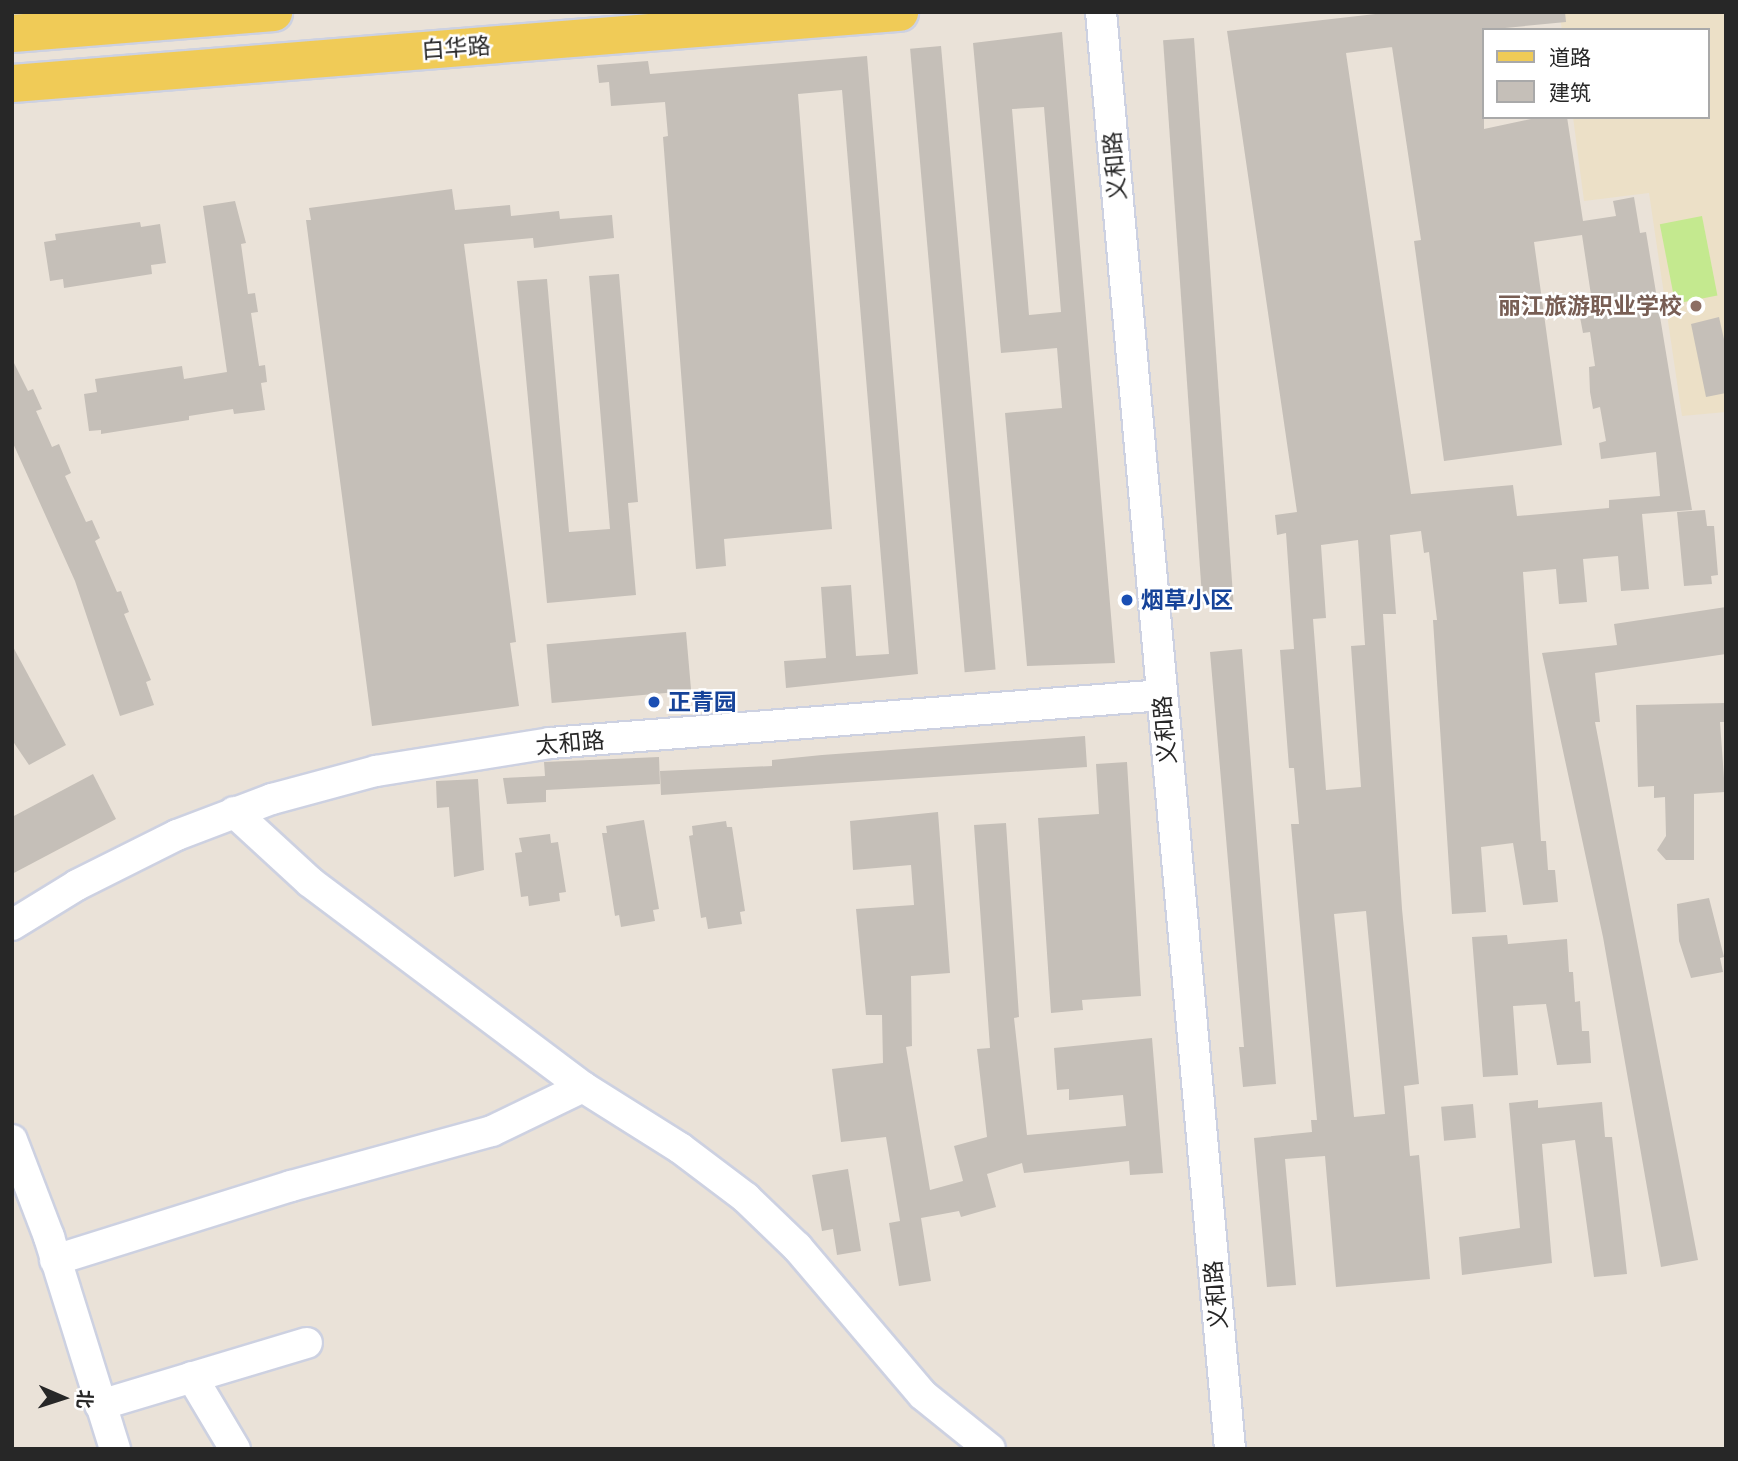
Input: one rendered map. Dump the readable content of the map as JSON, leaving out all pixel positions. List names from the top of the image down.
{
  "streets": {
    "main road": ["白华路"],
    "street": ["义和路", "太和路"]
  },
  "crossings": [
    ["义和路", "太和路"]
  ],
  "places": ["丽江旅游职业学校", "烟草小区", "正青园"],
  "legend": ["道路", "建筑"],
  "north": "right"
}
